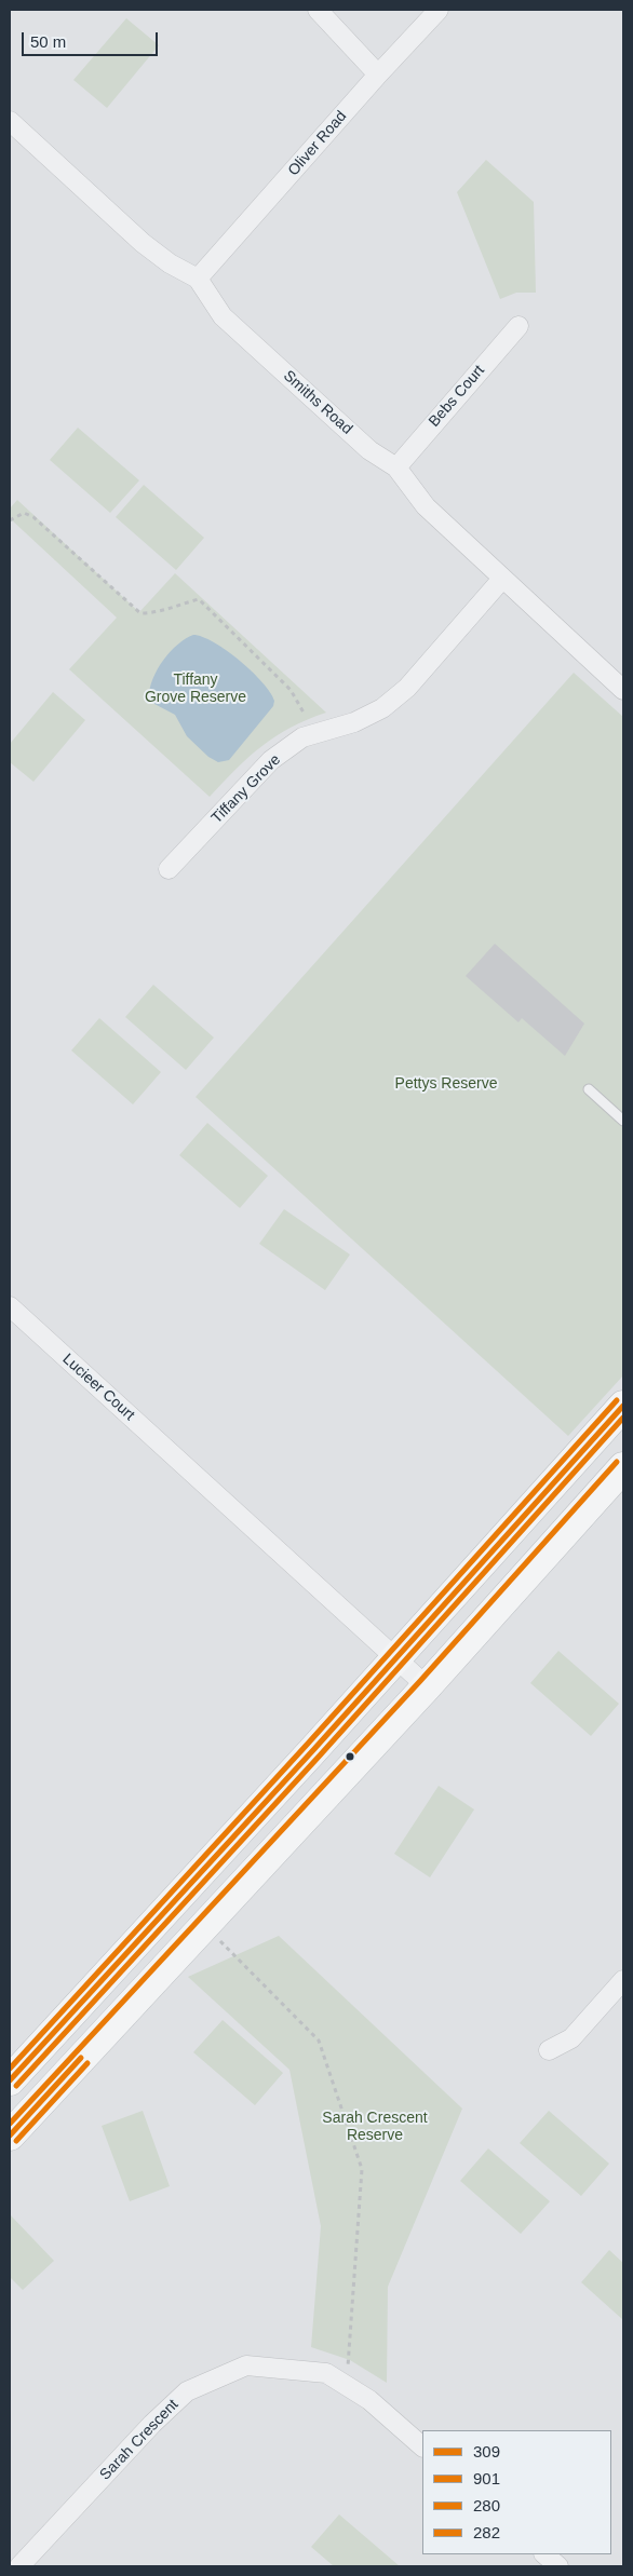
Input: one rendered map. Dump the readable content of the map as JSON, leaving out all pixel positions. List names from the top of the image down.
{
  "streets": {
    "street": [
      "Oliver Road",
      "Bebs Court",
      "Smiths Road",
      "Tiffany Grove",
      "Lucieer Court",
      "Sarah Crescent"
    ]
  },
  "crossings": [
    ["Oliver Road", "Smiths Road"],
    ["Bebs Court", "Smiths Road"],
    ["Smiths Road", "Tiffany Grove"]
  ],
  "parks": ["Tiffany Grove Reserve", "Pettys Reserve", "Sarah Crescent Reserve"],
  "lines": [
    "transit line 280",
    "transit line 309",
    "transit line 901",
    "transit line 282"
  ],
  "legend": [
    "309",
    "901",
    "280",
    "282"
  ],
  "scale_bar": "50 m"
}
